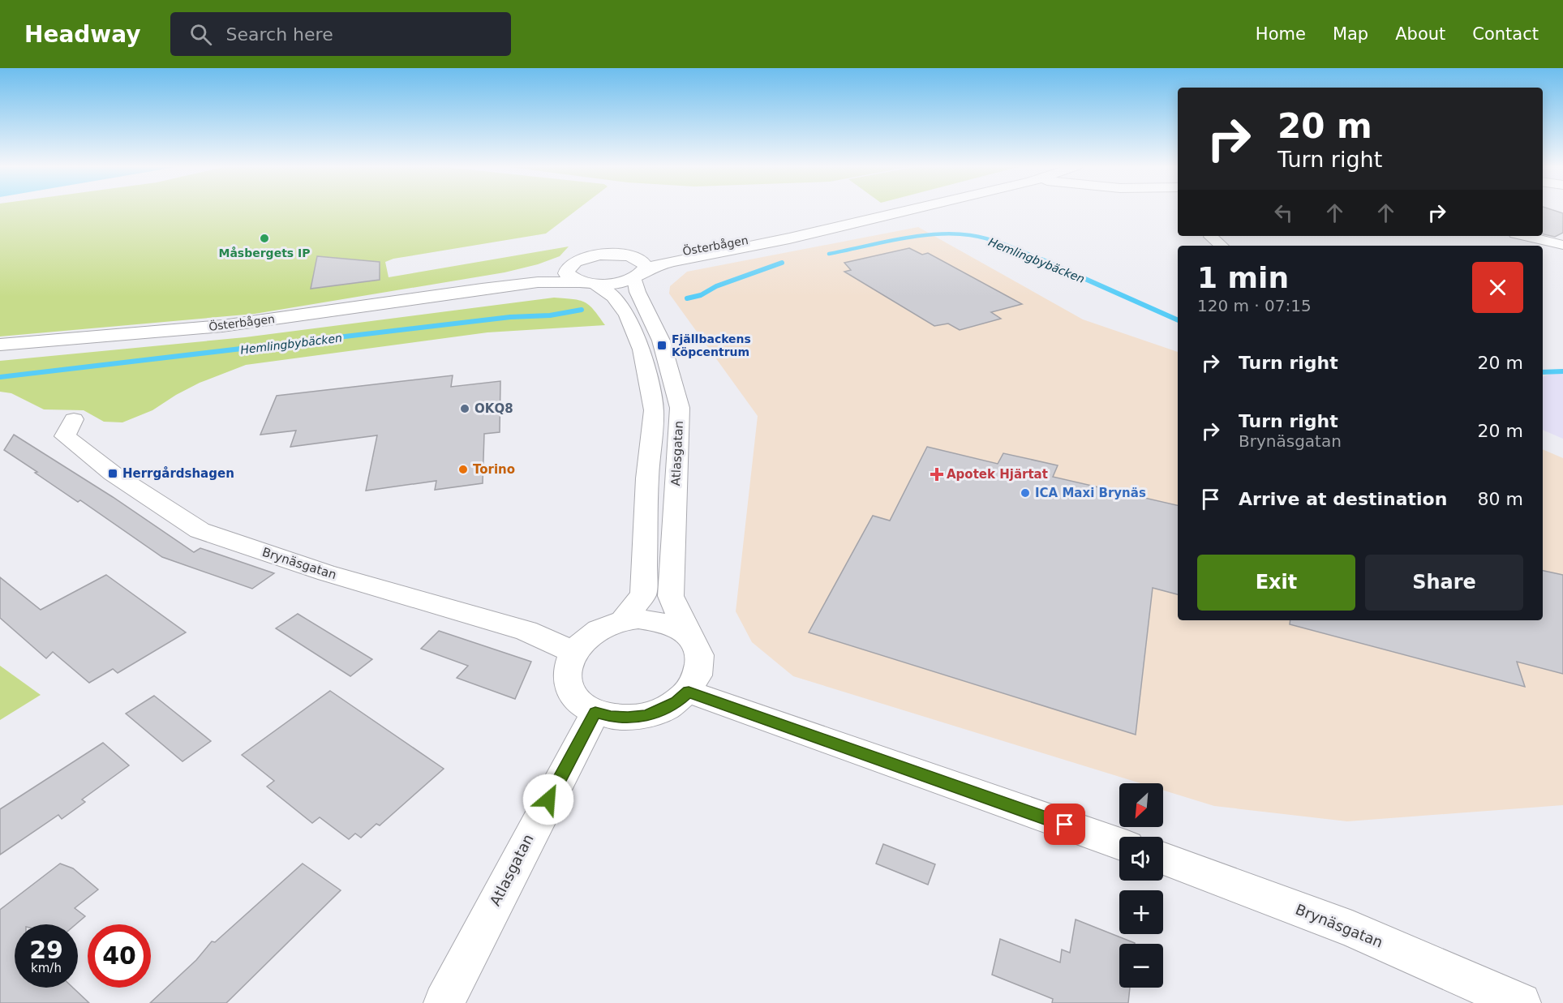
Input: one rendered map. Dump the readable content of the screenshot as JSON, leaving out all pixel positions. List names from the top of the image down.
{
  "streets": {
    "main road": ["Österbågen"],
    "street": ["Atlasgatan", "Brynäsgatan"]
  },
  "crossings": [
    ["Österbågen", "Atlasgatan"],
    ["Atlasgatan", "Brynäsgatan"]
  ],
  "water": ["Hemlingbybäcken"],
  "places": {
    "other": [
      "Måsbergets IP",
      "OKQ8",
      "Torino",
      "ICA Maxi Brynäs"
    ],
    "transit": ["Fjällbackens Köpcentrum", "Herrgårdshagen"],
    "health": ["Apotek Hjärtat"]
  },
  "north": "bottom left",
  "page": {
    "header": "Headway",
    "search": "Search here",
    "nav": [
      "Home",
      "Map",
      "About",
      "Contact"
    ],
    "turn": ["20 m", "Turn right"],
    "heading": ["1 min", "120 m · 07:15"],
    "list": [
      {
        "name": "Turn right",
        "value": "20 m"
      },
      {
        "name": "Turn right",
        "note": "Brynäsgatan",
        "value": "20 m"
      },
      {
        "name": "Arrive at destination",
        "value": "80 m"
      }
    ],
    "buttons": ["Exit", "Share"],
    "map_buttons": ["+", "−"],
    "speed": "29 km/h",
    "limit": "40"
  }
}
